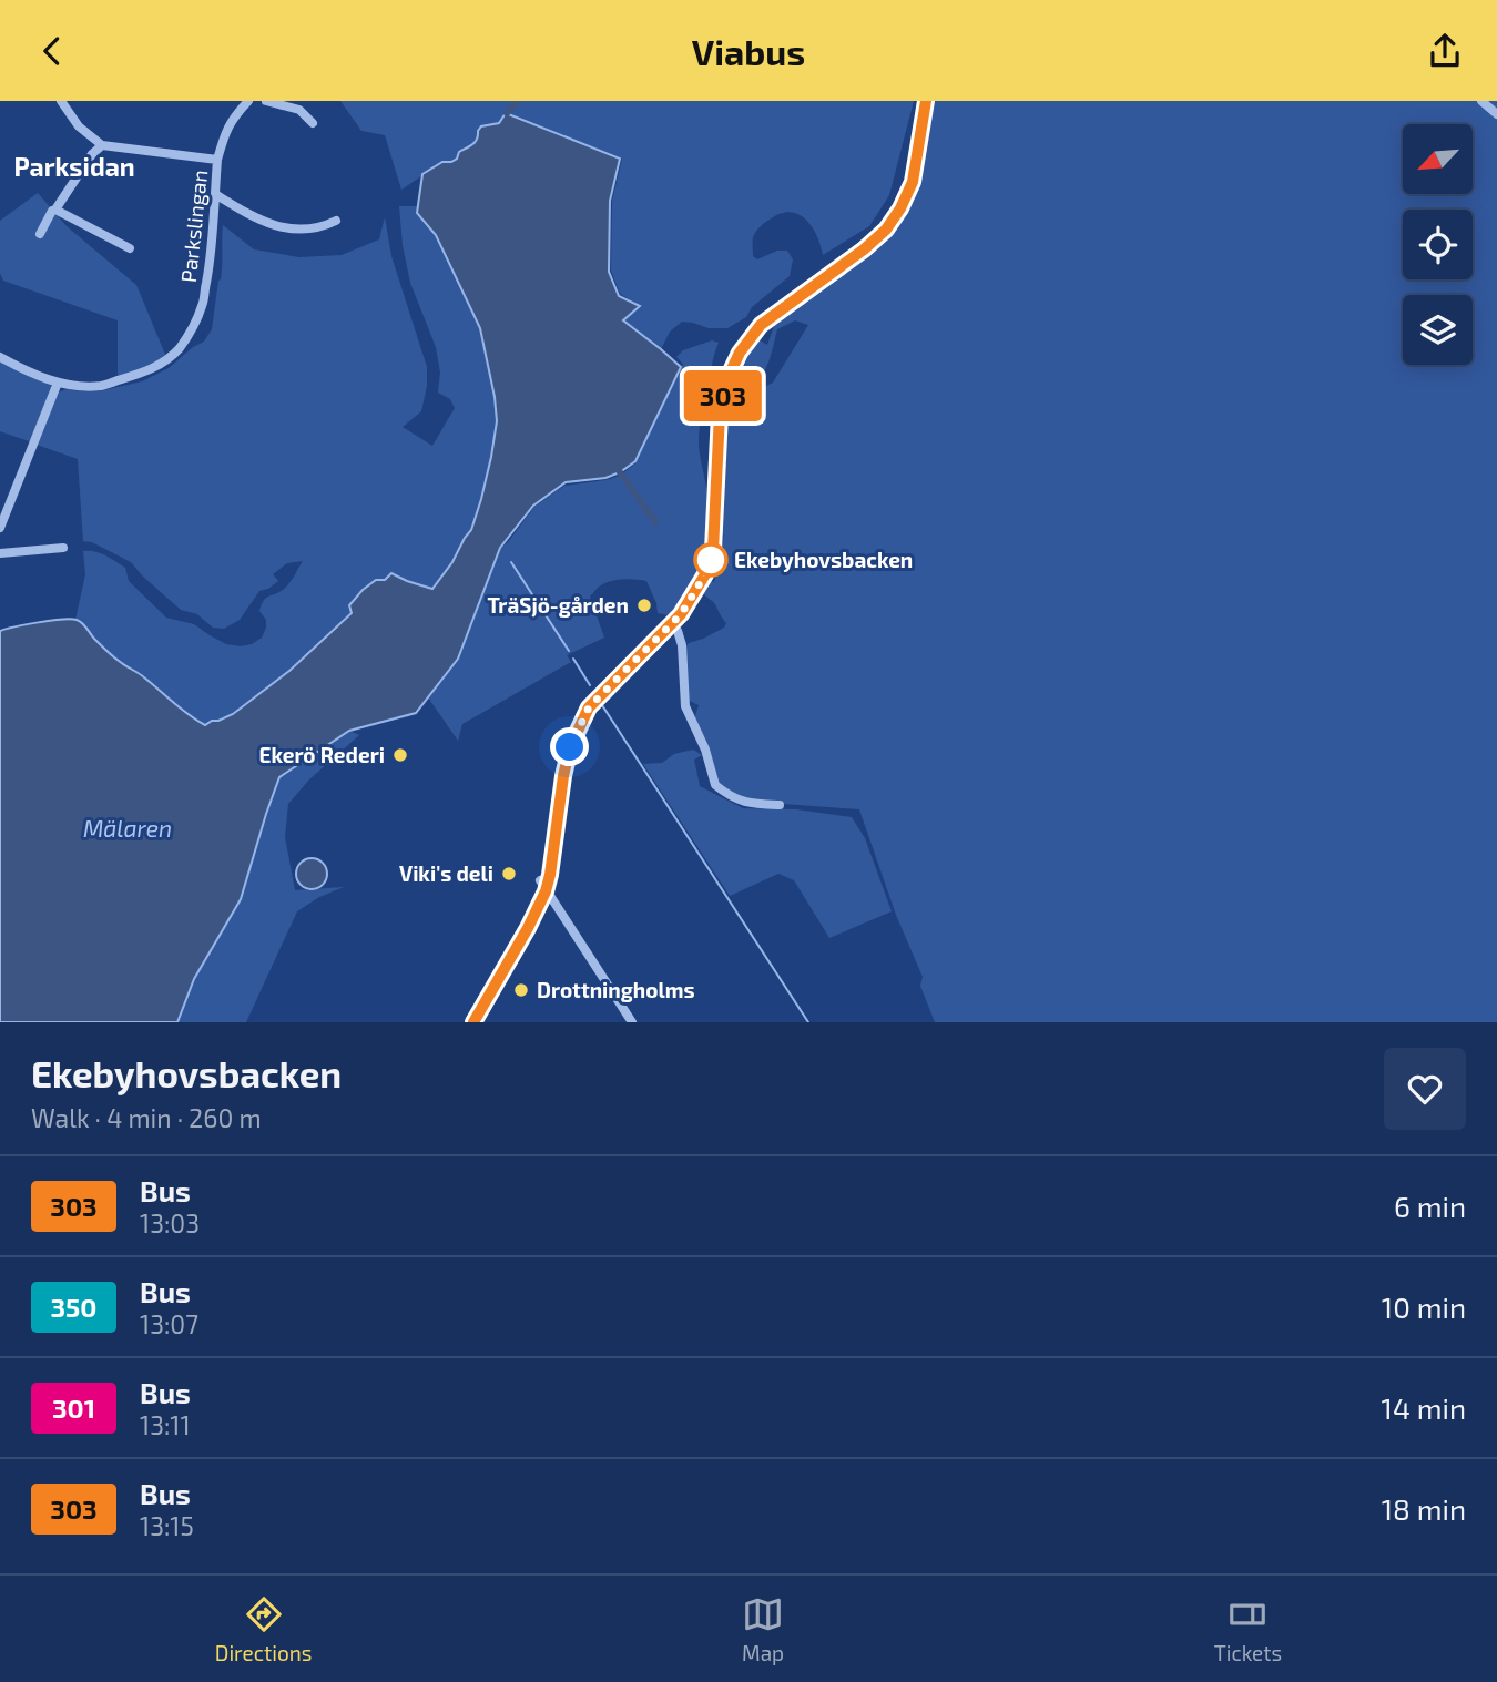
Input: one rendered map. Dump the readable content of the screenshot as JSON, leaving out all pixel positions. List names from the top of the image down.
{
  "streets": {
    "street": ["Parkslingan"]
  },
  "districts": ["Parksidan"],
  "water": ["Mälaren"],
  "places": [
    "Ekebyhovsbacken",
    "TräSjö-gården",
    "Ekerö Rederi",
    "Viki's deli",
    "Drottningholms"
  ],
  "lines": ["bus line 303"],
  "north": "bottom left",
  "page": {
    "header": "Viabus",
    "on_map": "303",
    "heading": ["Ekebyhovsbacken", "Walk · 4 min · 260 m"],
    "list": [
      {
        "mark": "303",
        "name": "Bus",
        "note": "13:03",
        "value": "6 min"
      },
      {
        "mark": "350",
        "name": "Bus",
        "note": "13:07",
        "value": "10 min"
      },
      {
        "mark": "301",
        "name": "Bus",
        "note": "13:11",
        "value": "14 min"
      },
      {
        "mark": "303",
        "name": "Bus",
        "note": "13:15",
        "value": "18 min"
      }
    ],
    "tabs": ["Directions", "Map", "Tickets"]
  }
}
